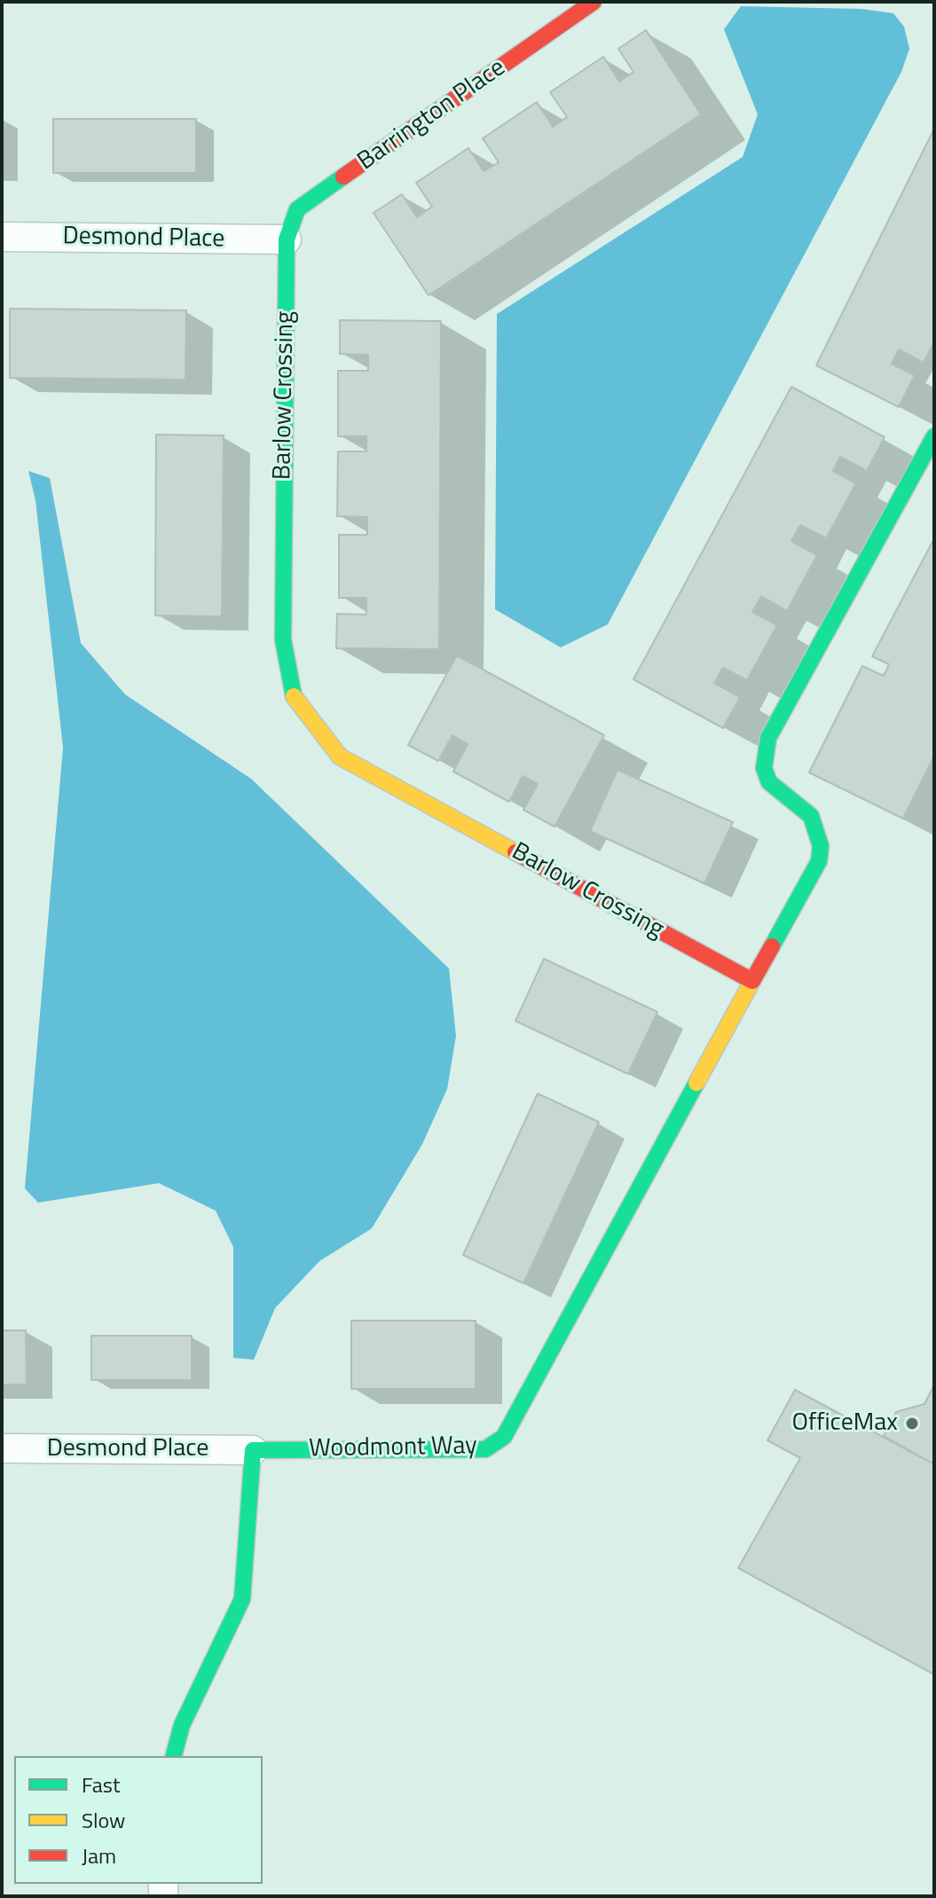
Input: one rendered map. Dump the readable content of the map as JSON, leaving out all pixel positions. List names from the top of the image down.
{
  "streets": {
    "street": [
      "Barrington Place",
      "Desmond Place",
      "Barlow Crossing",
      "Woodmont Way"
    ]
  },
  "crossings": [
    ["Barrington Place", "Desmond Place"],
    ["Barrington Place", "Barlow Crossing"],
    ["Desmond Place", "Barlow Crossing"],
    ["Desmond Place", "Woodmont Way"],
    ["Barlow Crossing", "Woodmont Way"]
  ],
  "places": ["OfficeMax"],
  "legend": ["Fast", "Slow", "Jam"]
}
